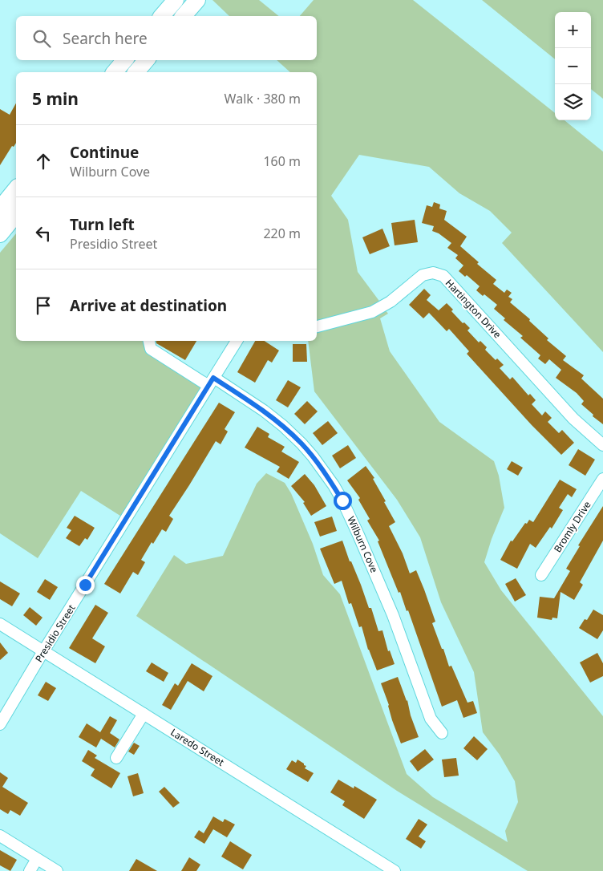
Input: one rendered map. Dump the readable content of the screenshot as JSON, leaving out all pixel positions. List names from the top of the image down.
{
  "streets": {
    "street": [
      "Hartington Drive",
      "Bromly Drive",
      "Wilburn Cove",
      "Presidio Street",
      "Laredo Street"
    ]
  },
  "crossings": [
    ["Wilburn Cove", "Presidio Street"],
    ["Presidio Street", "Laredo Street"]
  ],
  "page": {
    "map_buttons": ["+", "−"],
    "search": "Search here",
    "heading": ["5 min", "Walk · 380 m"],
    "list": [
      ["Continue", "Wilburn Cove", "160 m"],
      ["Turn left", "Presidio Street", "220 m"],
      "Arrive at destination"
    ]
  }
}
